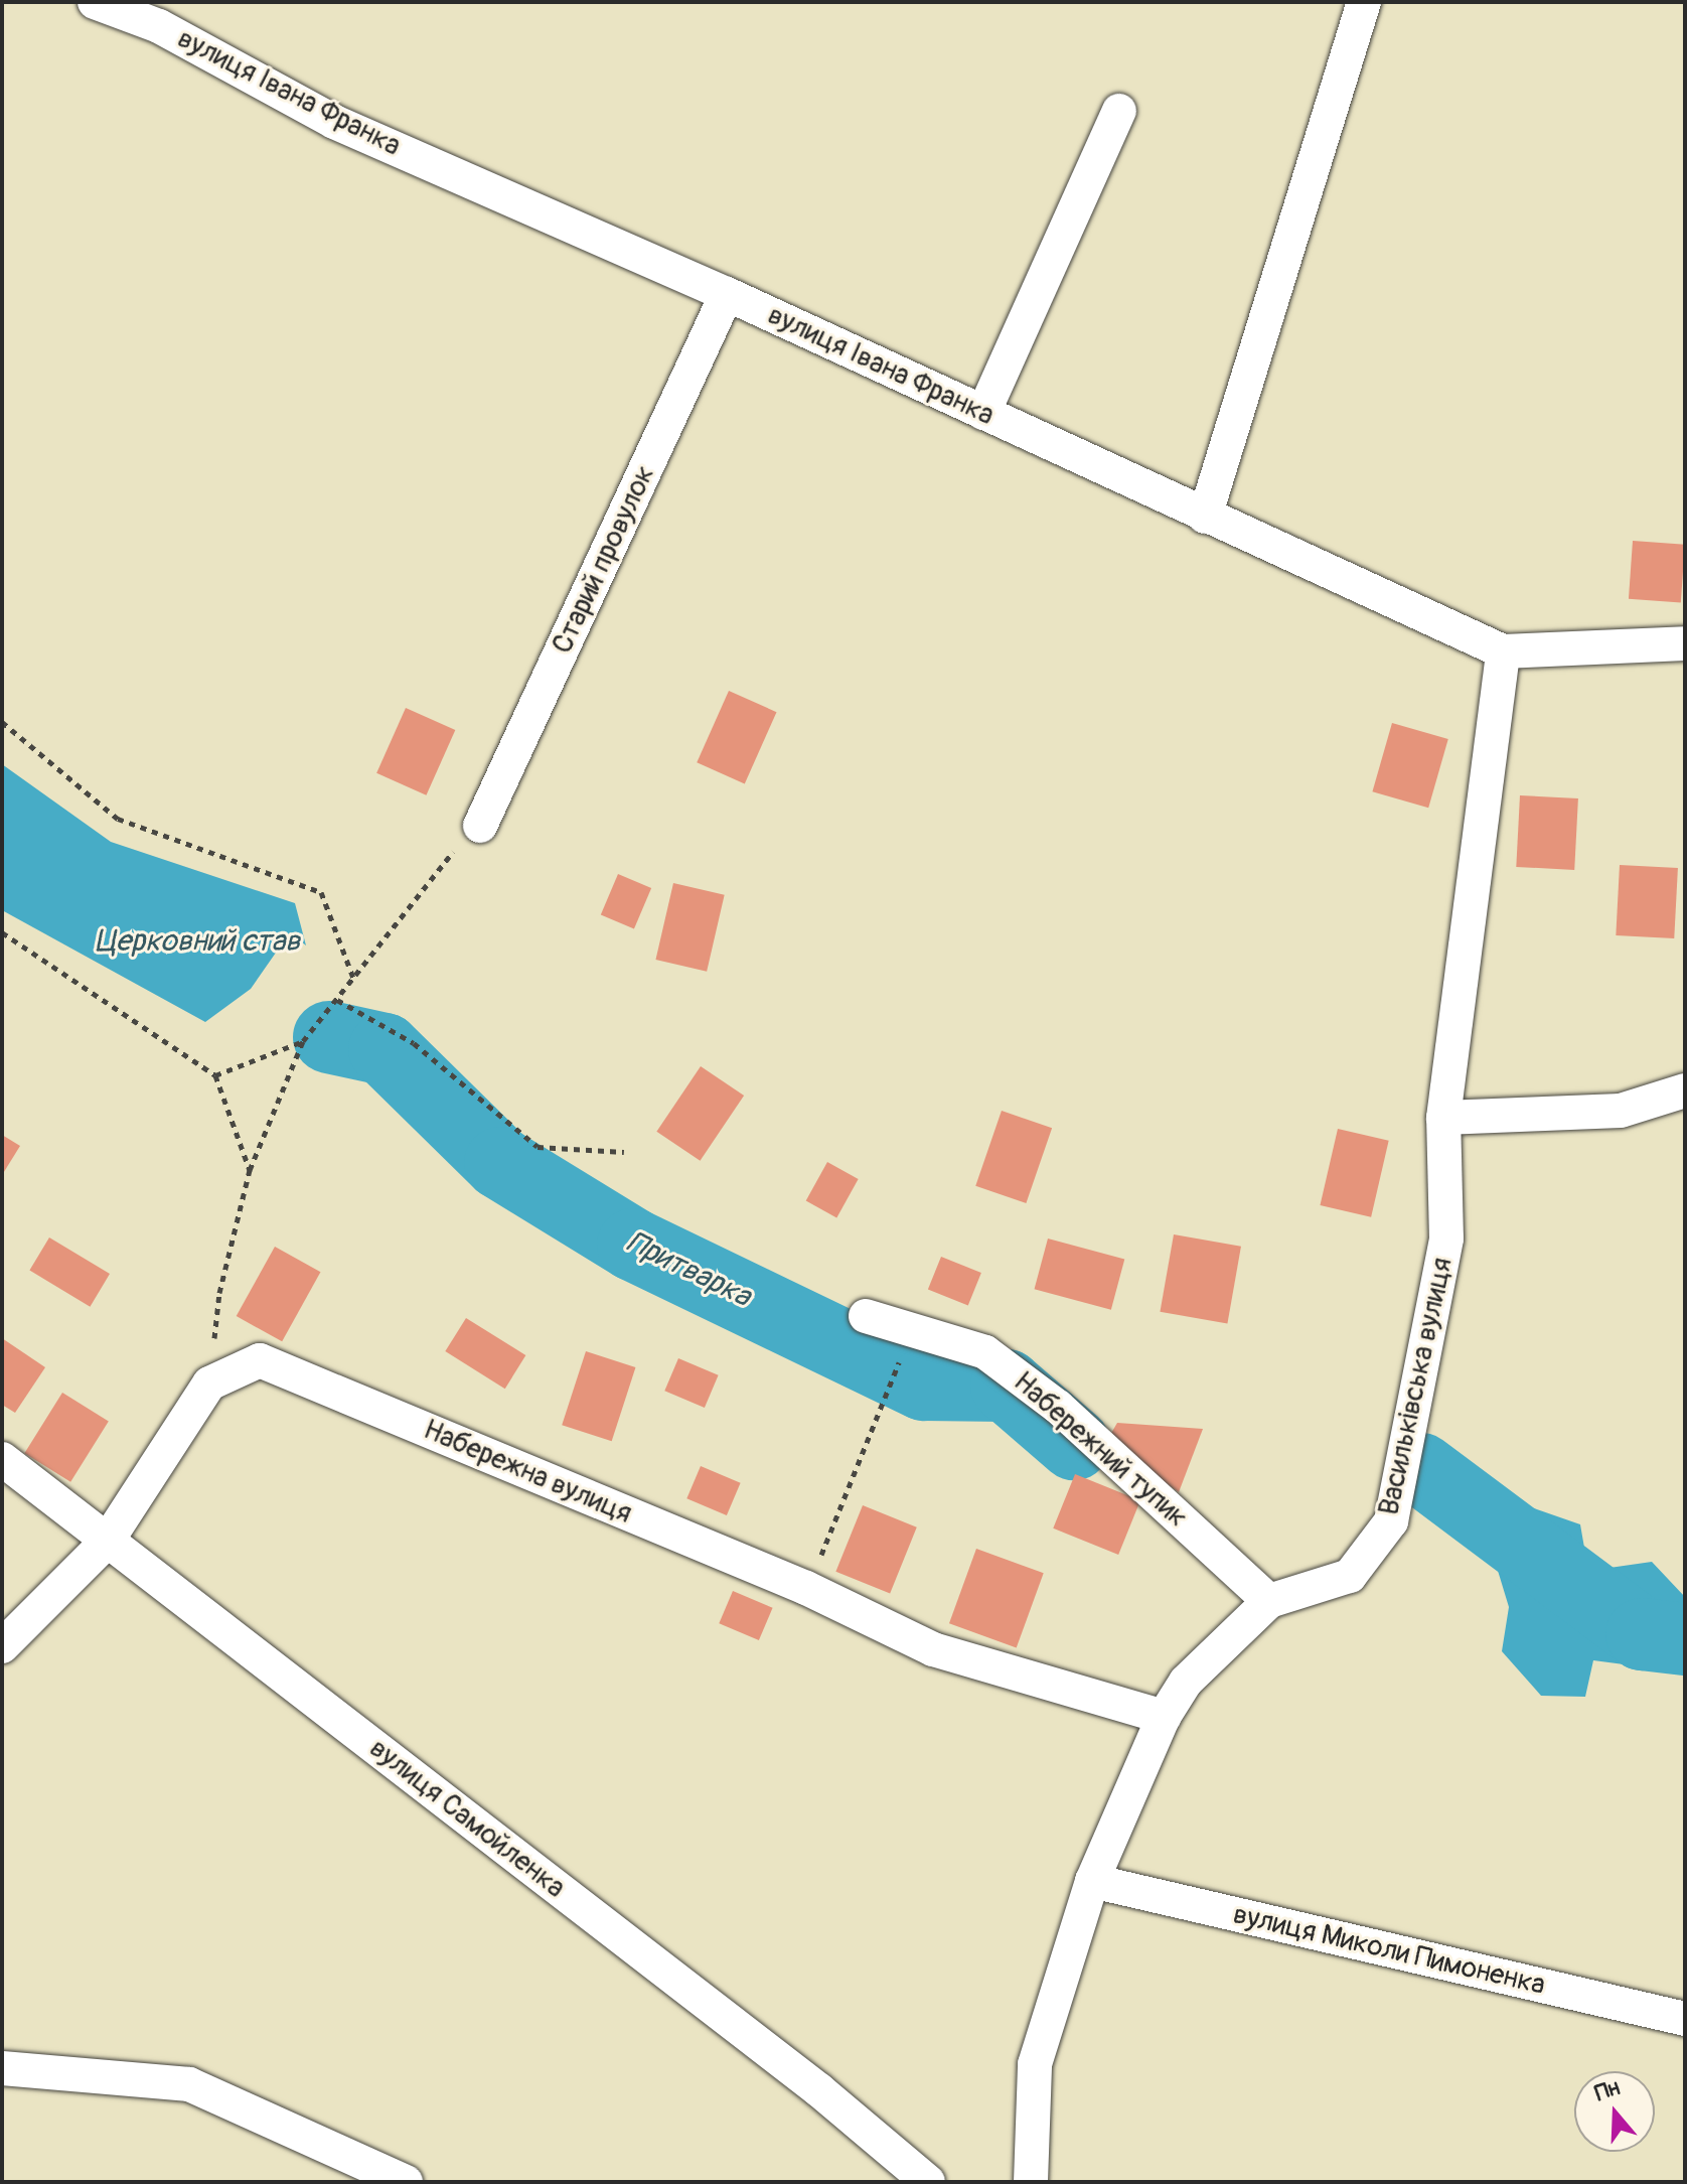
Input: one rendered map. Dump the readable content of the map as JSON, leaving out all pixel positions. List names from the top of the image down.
{
  "streets": {
    "street": [
      "вулиця Івана Франка",
      "Старий провулок",
      "Васильківська вулиця",
      "Набережний тупик",
      "Набережна вулиця",
      "вулиця Самойленка",
      "вулиця Миколи Пимоненка"
    ]
  },
  "crossings": [
    ["вулиця Івана Франка", "Старий провулок"],
    ["вулиця Івана Франка", "Васильківська вулиця"],
    ["Васильківська вулиця", "Набережний тупик"],
    ["Васильківська вулиця", "Набережна вулиця"],
    ["Васильківська вулиця", "вулиця Миколи Пимоненка"]
  ],
  "water": ["Церковний став", "Притварка"],
  "north": "top"
}
